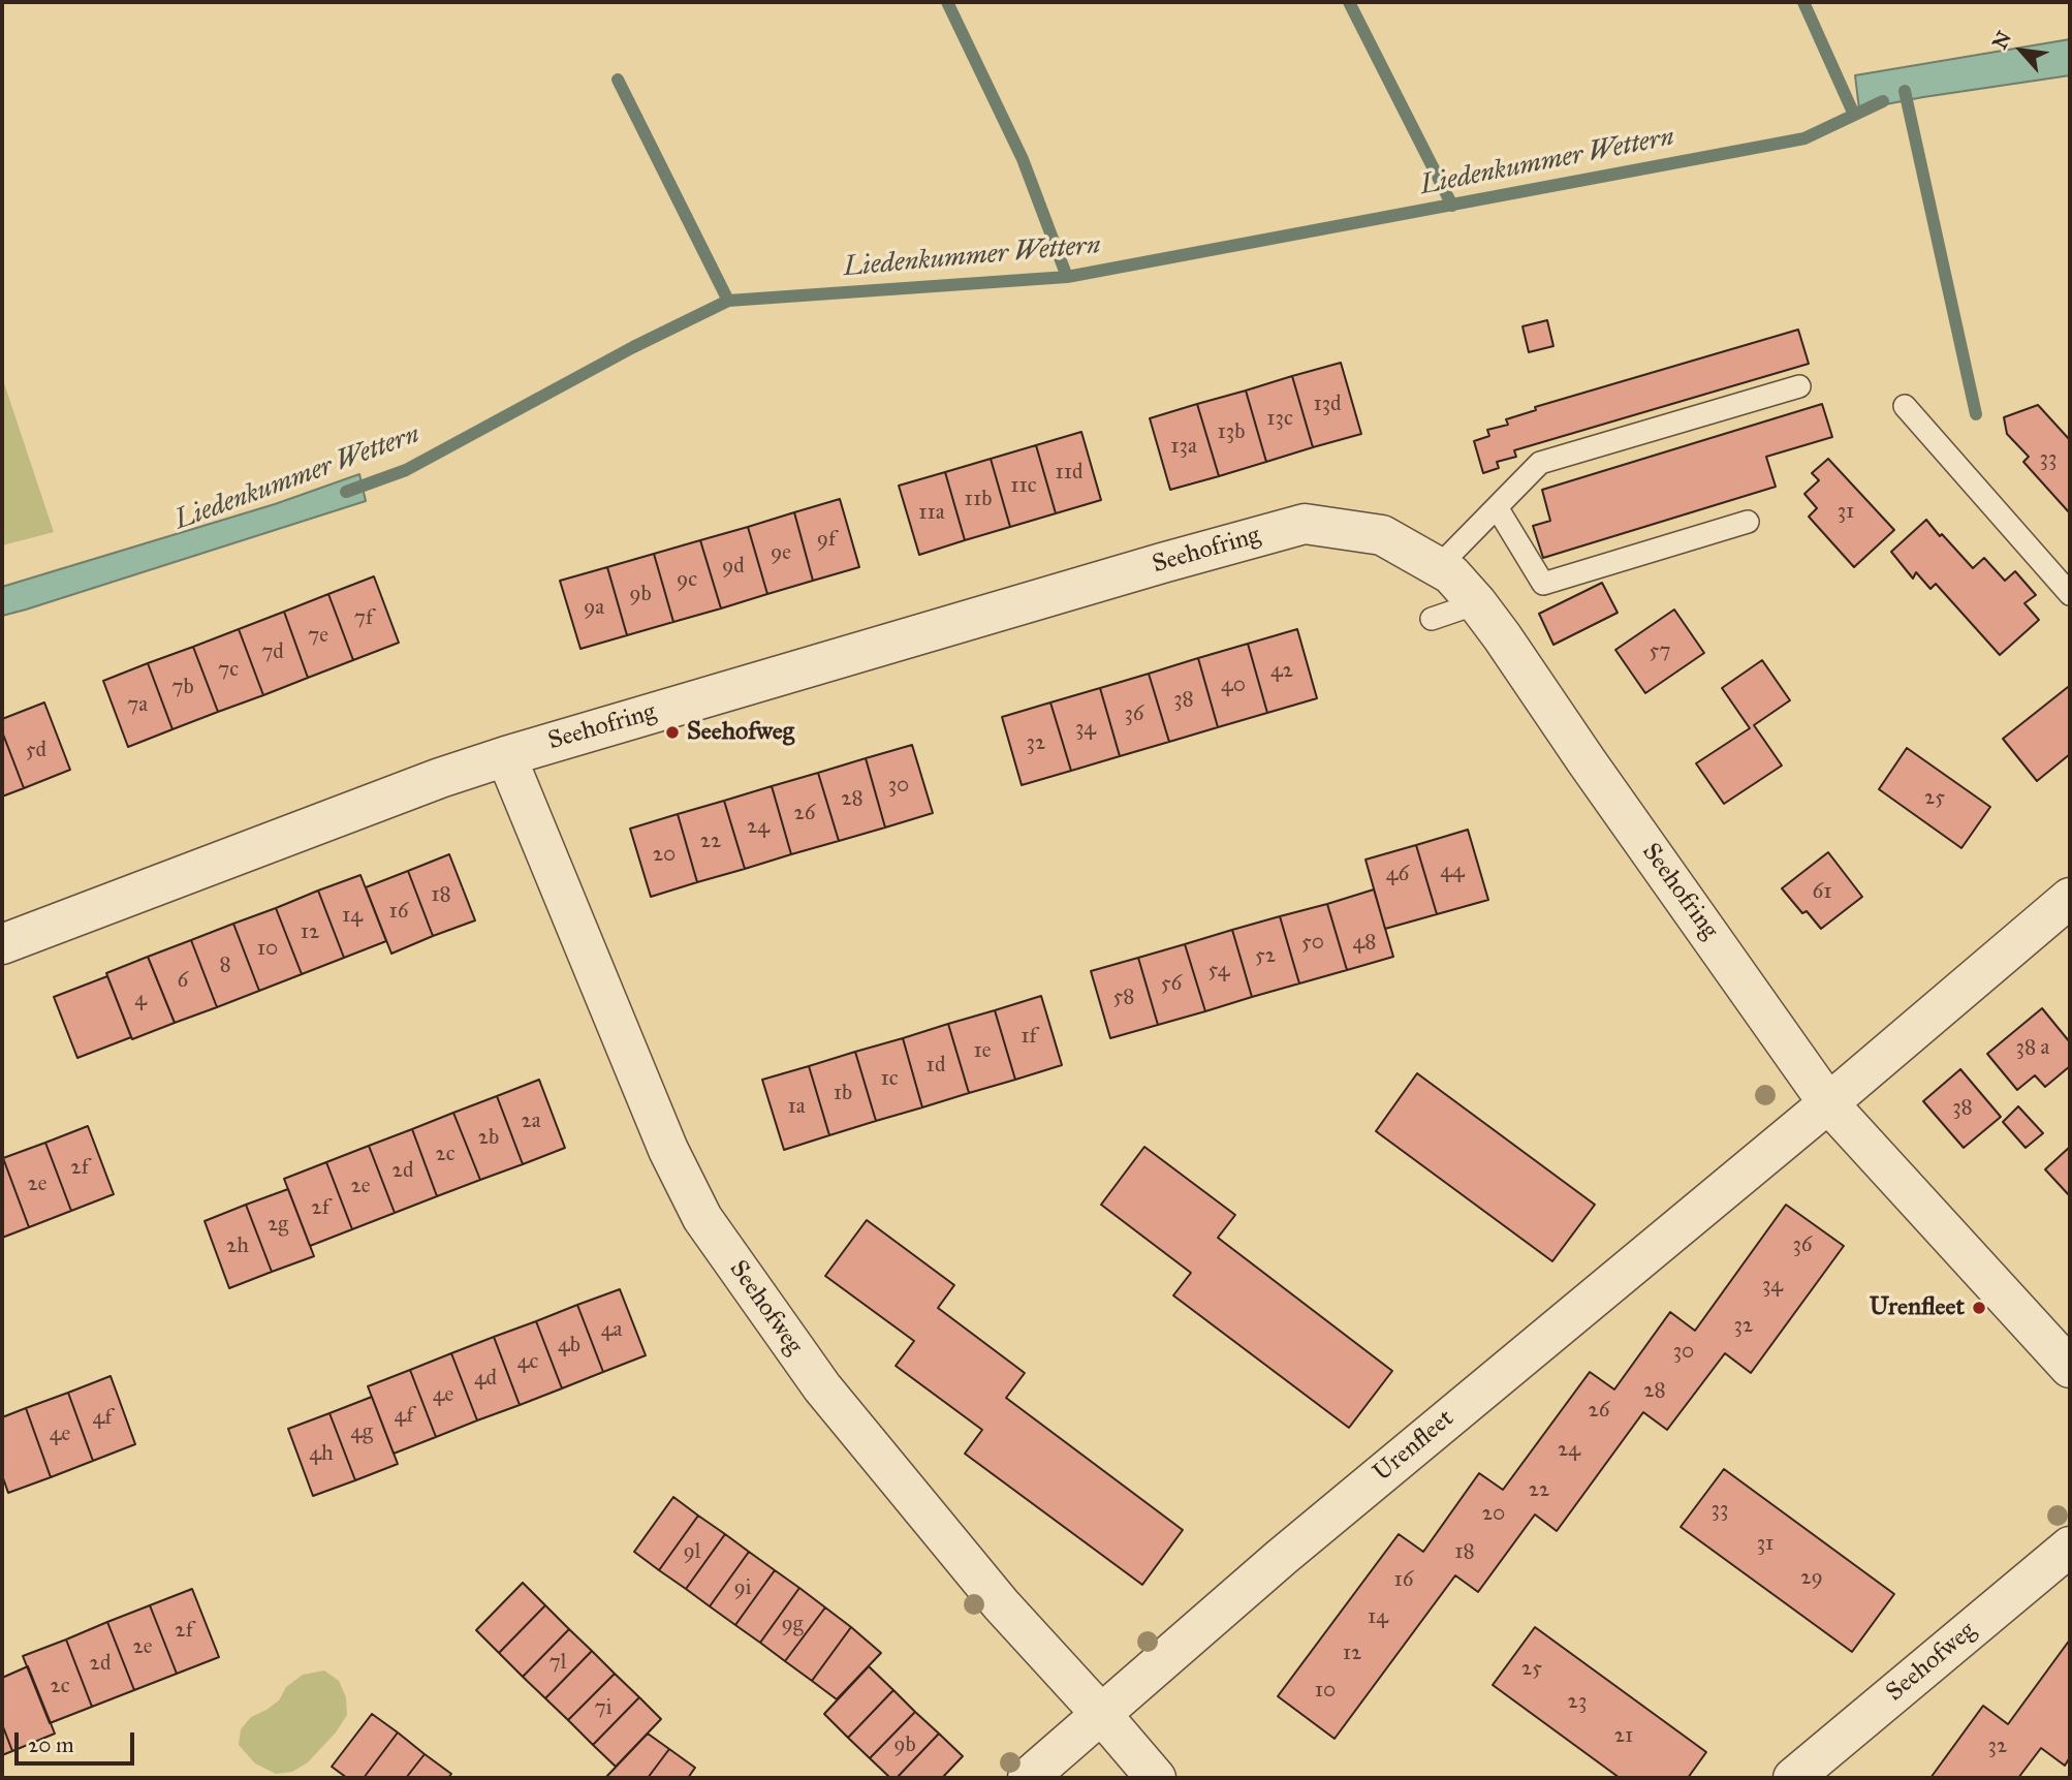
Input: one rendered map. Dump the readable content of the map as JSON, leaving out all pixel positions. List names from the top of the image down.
{
  "streets": {
    "street": ["Seehofring", "Seehofweg", "Urenfleet"]
  },
  "crossings": [
    ["Seehofring", "Seehofweg"],
    ["Seehofring", "Urenfleet"],
    ["Seehofweg", "Urenfleet"]
  ],
  "water": ["Liedenkummer Wettern"],
  "places": ["Seehofweg", "Urenfleet"],
  "house_numbers": [
    "13d",
    "13c",
    "13b",
    "13a",
    "33",
    "11d",
    "11c",
    "11b",
    "31",
    "11a",
    "9f",
    "9e",
    "9d",
    "9c",
    "9b",
    "9a",
    "7f",
    "7e",
    "57",
    "7d",
    "7c",
    "42",
    "40",
    "7b",
    "38",
    "7a",
    "36",
    "34",
    "32",
    "5d",
    "30",
    "25",
    "28",
    "26",
    "24",
    "22",
    "20",
    "44",
    "46",
    "61",
    "18",
    "16",
    "14",
    "12",
    "50",
    "48",
    "10",
    "52",
    "8",
    "54",
    "6",
    "56",
    "58",
    "4",
    "1f",
    "38 a",
    "1e",
    "1d",
    "1c",
    "1b",
    "1a",
    "38",
    "2a",
    "2b",
    "2c",
    "2f",
    "2d",
    "2e",
    "2e",
    "2f",
    "2g",
    "36",
    "2h",
    "34",
    "32",
    "4a",
    "4b",
    "30",
    "4c",
    "4d",
    "28",
    "4e",
    "26",
    "4f",
    "4f",
    "4g",
    "4e",
    "24",
    "4h",
    "22",
    "33",
    "20",
    "31",
    "9l",
    "18",
    "29",
    "16",
    "9i",
    "14",
    "9g",
    "2f",
    "2e",
    "12",
    "7l",
    "2d",
    "25",
    "2c",
    "10",
    "23",
    "7i",
    "21",
    "9b",
    "32"
  ],
  "scale_bar": "20 m",
  "north": "top left"
}
